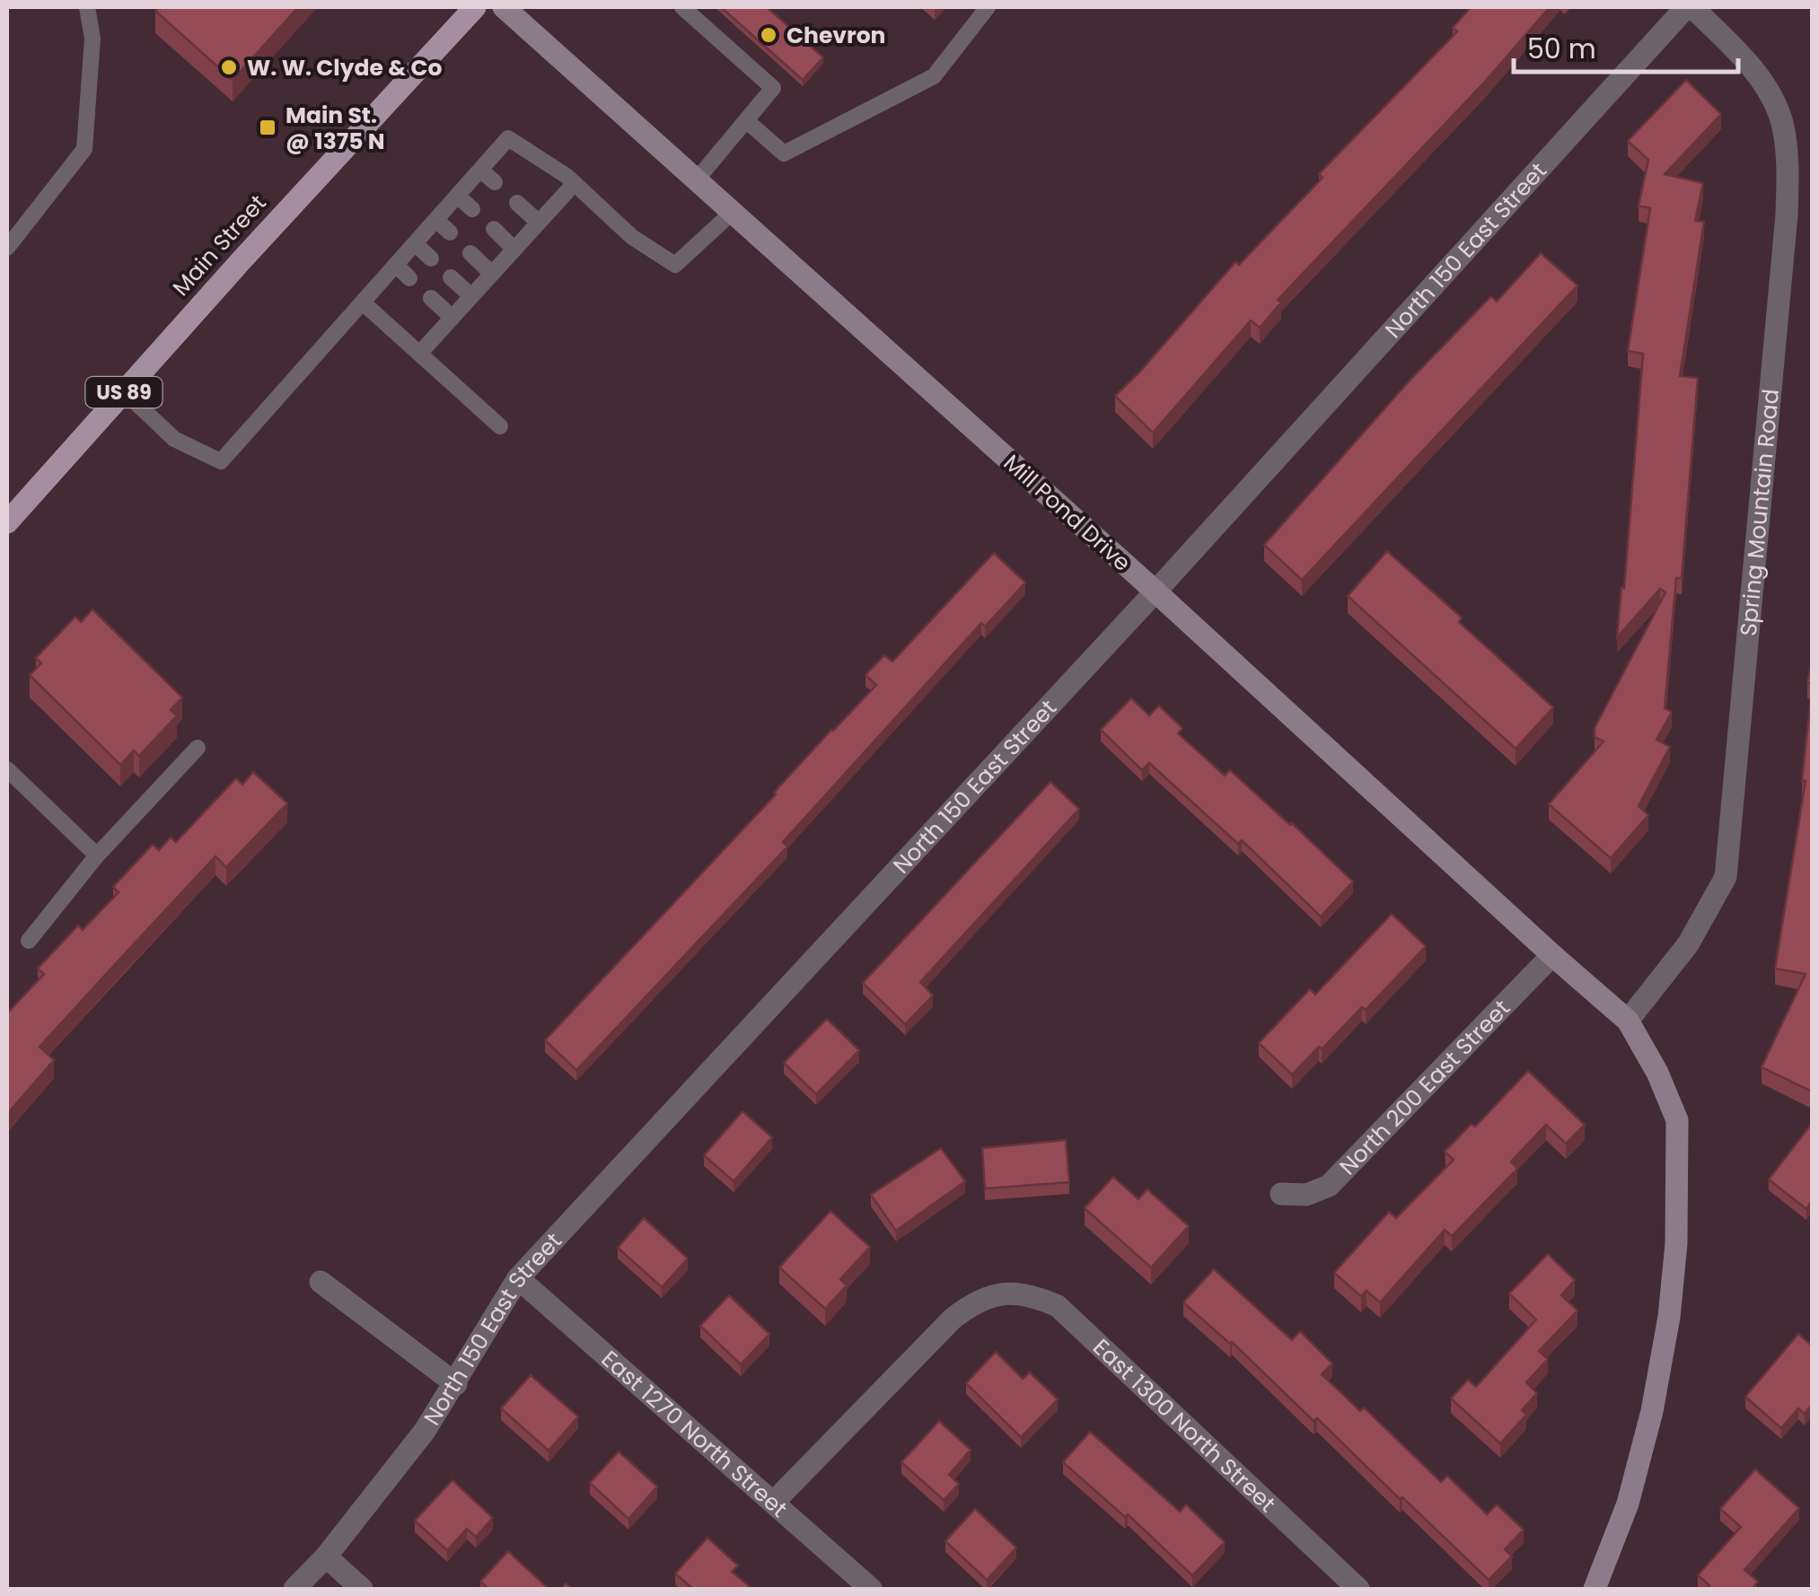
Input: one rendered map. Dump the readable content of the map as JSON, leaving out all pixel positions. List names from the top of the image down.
{
  "streets": {
    "main road": ["Main Street", "US 89", "Mill Pond Drive"],
    "street": [
      "North 150 East Street",
      "Spring Mountain Road",
      "North 200 East Street",
      "East 1300 North Street",
      "East 1270 North Street"
    ]
  },
  "crossings": [
    ["North 150 East Street", "Mill Pond Drive"],
    ["North 150 East Street", "Spring Mountain Road"],
    ["North 150 East Street", "East 1270 North Street"],
    ["Mill Pond Drive", "Spring Mountain Road"],
    ["Mill Pond Drive", "North 200 East Street"],
    ["East 1300 North Street", "East 1270 North Street"]
  ],
  "places": {
    "other": ["Chevron", "W. W. Clyde & Co"],
    "transit": ["Main St. @ 1375 N"]
  },
  "scale_bar": "50 m"
}
